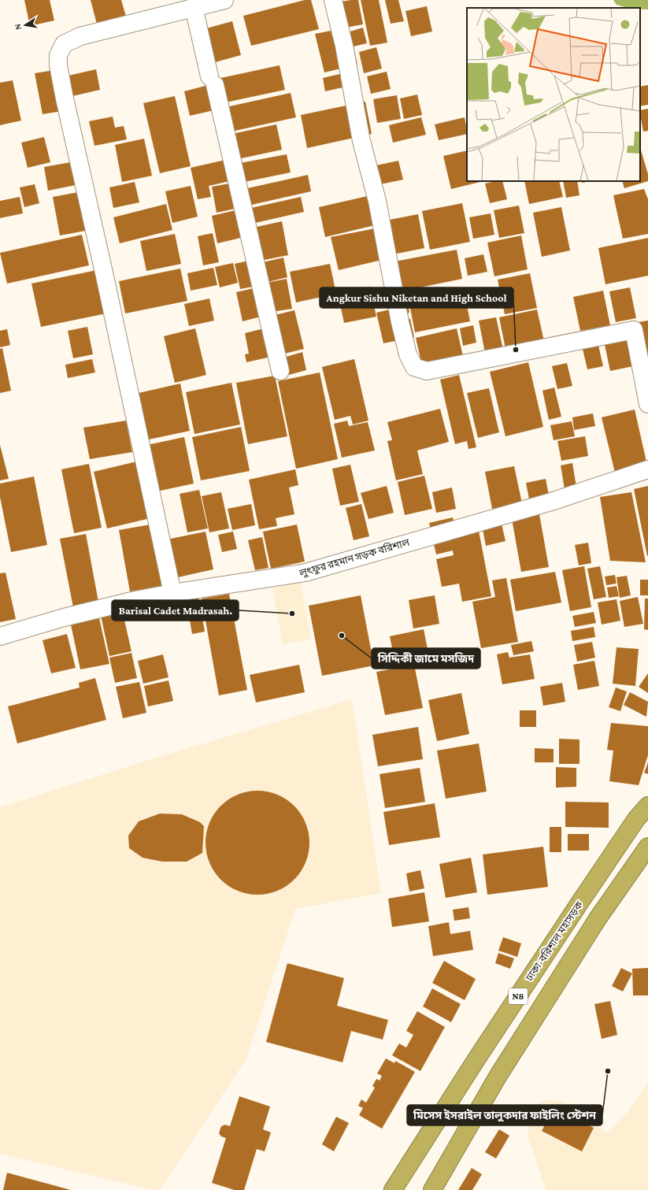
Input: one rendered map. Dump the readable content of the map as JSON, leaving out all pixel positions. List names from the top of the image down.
{
  "streets": {
    "highway": ["ঢাকা-বরিশাল মহাসড়ক", "N8"],
    "street": ["লুৎফুর রহমান সড়ক বরিশাল"]
  },
  "places": [
    "Angkur Sishu Niketan and High School",
    "Barisal Cadet Madrasah.",
    "সিদ্দিকী জামে মসজিদ",
    "মিসেস ইসরাইল তালুকদার ফাইলিং স্টেশন"
  ],
  "north": "left"
}
